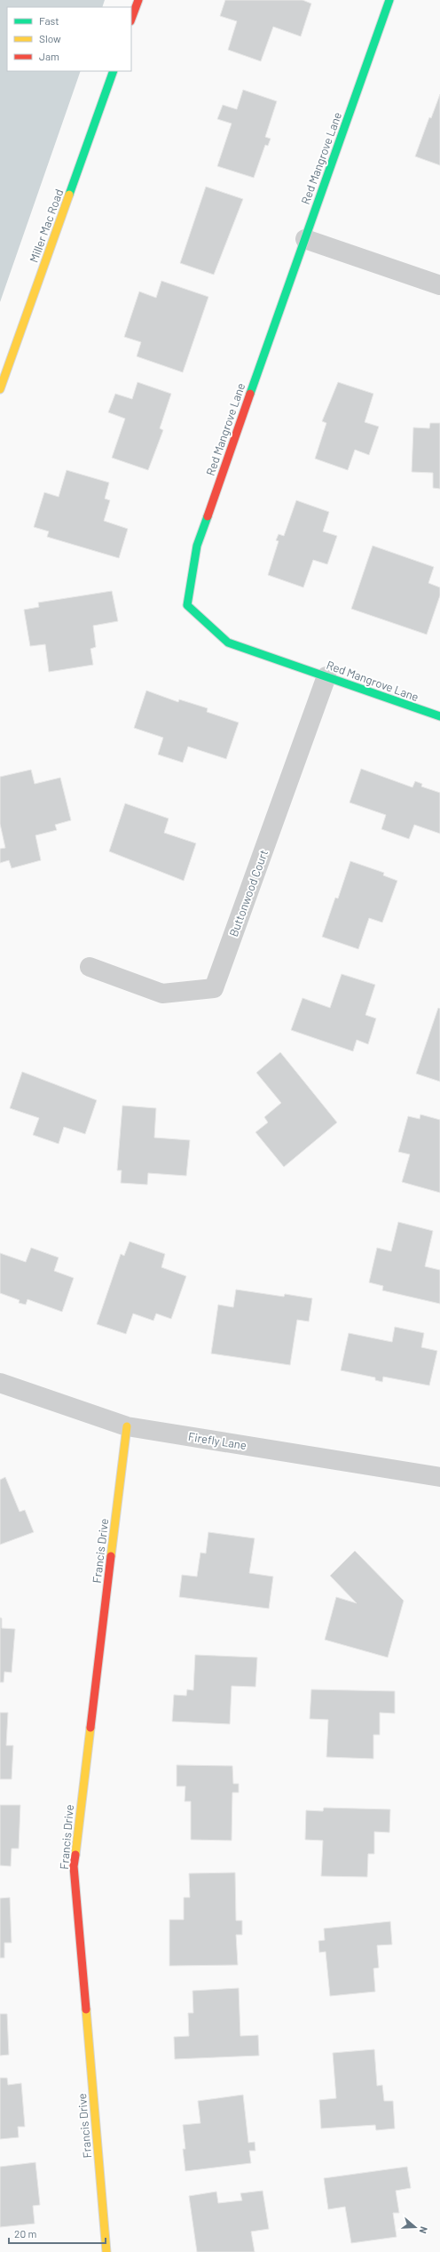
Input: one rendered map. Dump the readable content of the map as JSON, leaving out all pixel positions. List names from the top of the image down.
{
  "streets": {
    "street": [
      "Red Mangrove Lane",
      "Miller Mac Road",
      "Buttonwood Court",
      "Firefly Lane",
      "Francis Drive"
    ]
  },
  "crossings": [
    ["Red Mangrove Lane", "Buttonwood Court"],
    ["Firefly Lane", "Francis Drive"]
  ],
  "legend": ["Fast", "Slow", "Jam"],
  "scale_bar": "20 m",
  "north": "right"
}
